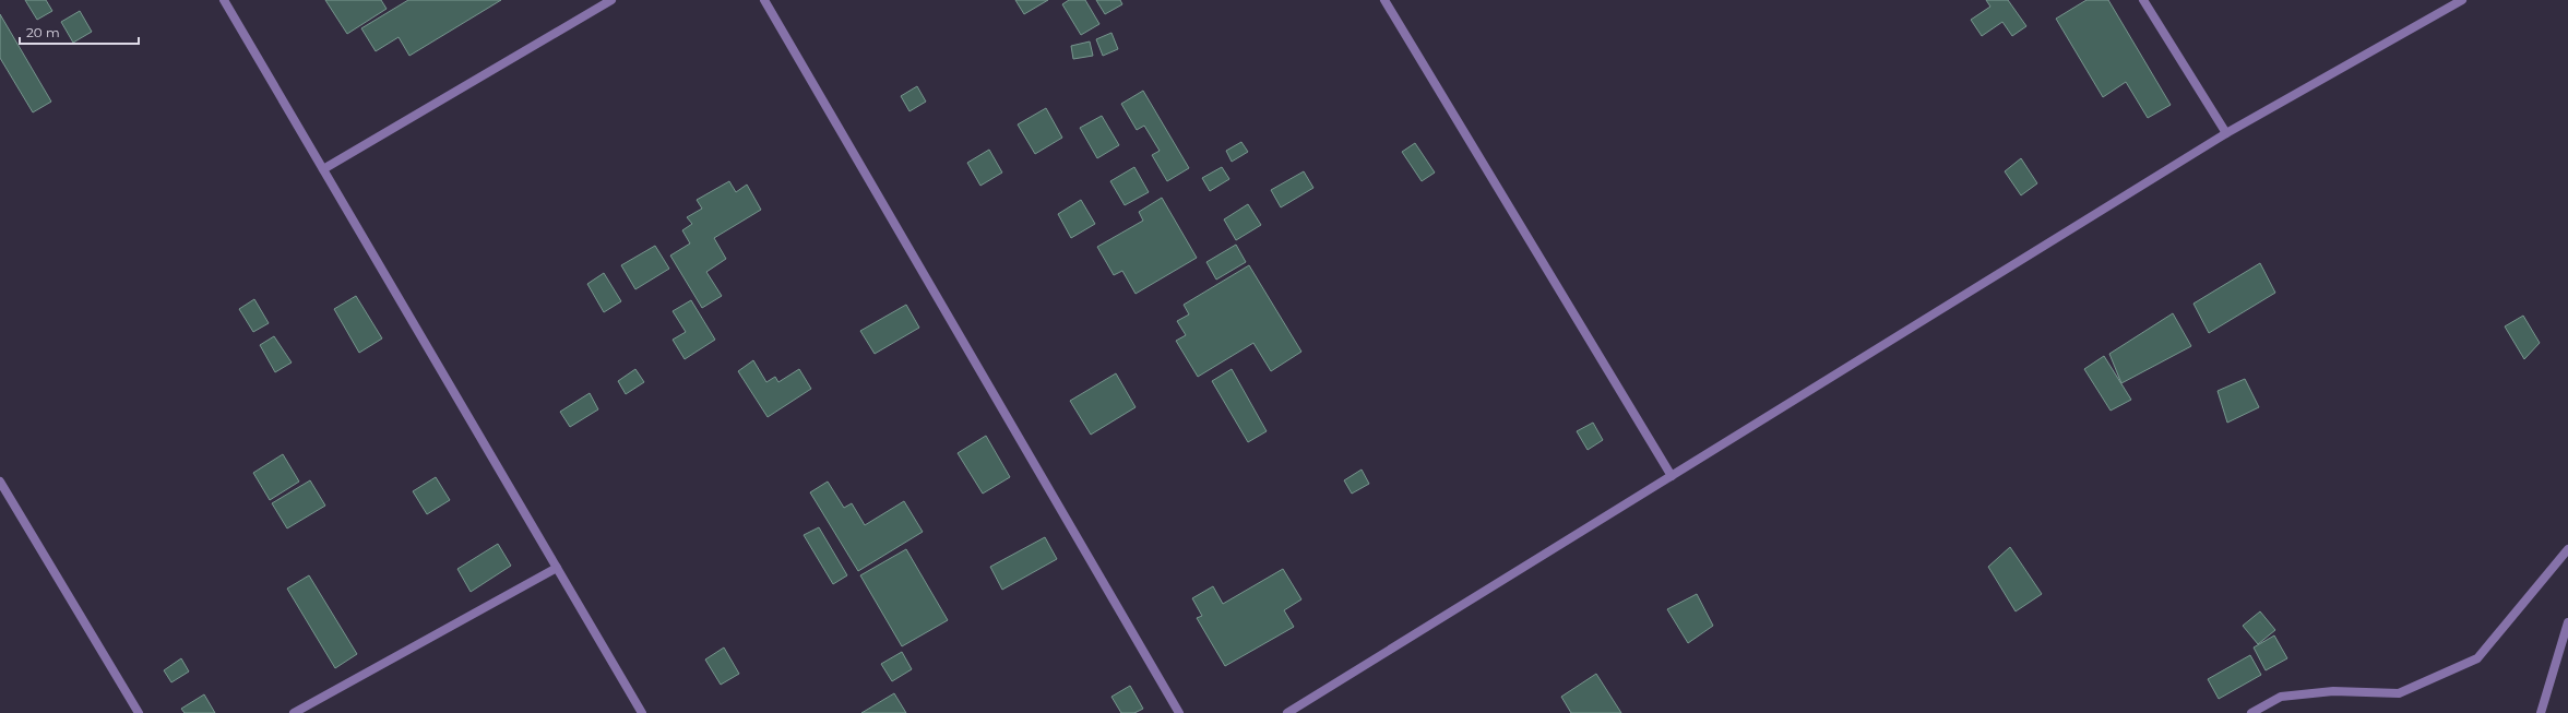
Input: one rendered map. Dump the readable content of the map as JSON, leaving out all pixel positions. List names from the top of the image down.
{
  "scale_bar": "20 m"
}
